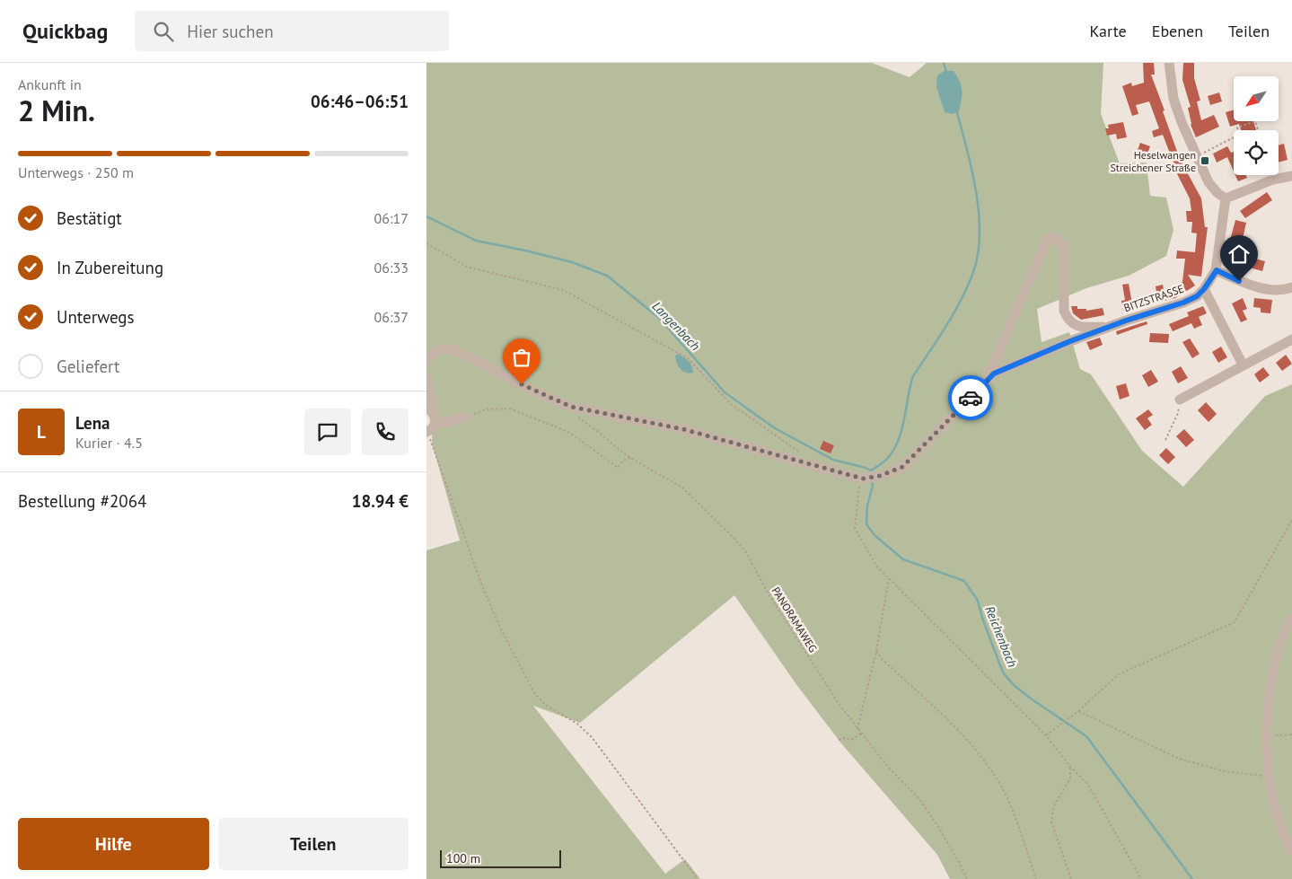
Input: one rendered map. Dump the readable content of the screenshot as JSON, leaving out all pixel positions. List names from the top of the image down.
{
  "streets": {
    "street": ["BITZSTRASSE"],
    "path": ["PANORAMAWEG"]
  },
  "water": ["Langenbach", "Reichenbach"],
  "places": {
    "transit": ["Heselwangen Streichener Straße"]
  },
  "scale_bar": "100 m",
  "north": "bottom left",
  "page": {
    "header": "Quickbag",
    "search": "Hier suchen",
    "nav": ["Karte", "Ebenen", "Teilen"],
    "heading": ["2 Min.", "Ankunft in", "06:46–06:51"],
    "panel": [
      "Lena",
      "Kurier · 4.5",
      "Bestellung #2064",
      "18.94 €"
    ],
    "bar": "Unterwegs · 250 m",
    "list": [
      ["Bestätigt", "06:17"],
      ["In Zubereitung", "06:33"],
      ["Unterwegs", "06:37"],
      "Geliefert"
    ],
    "round": "L",
    "buttons": ["Hilfe", "Teilen"],
    "scale": "100 m"
  }
}
